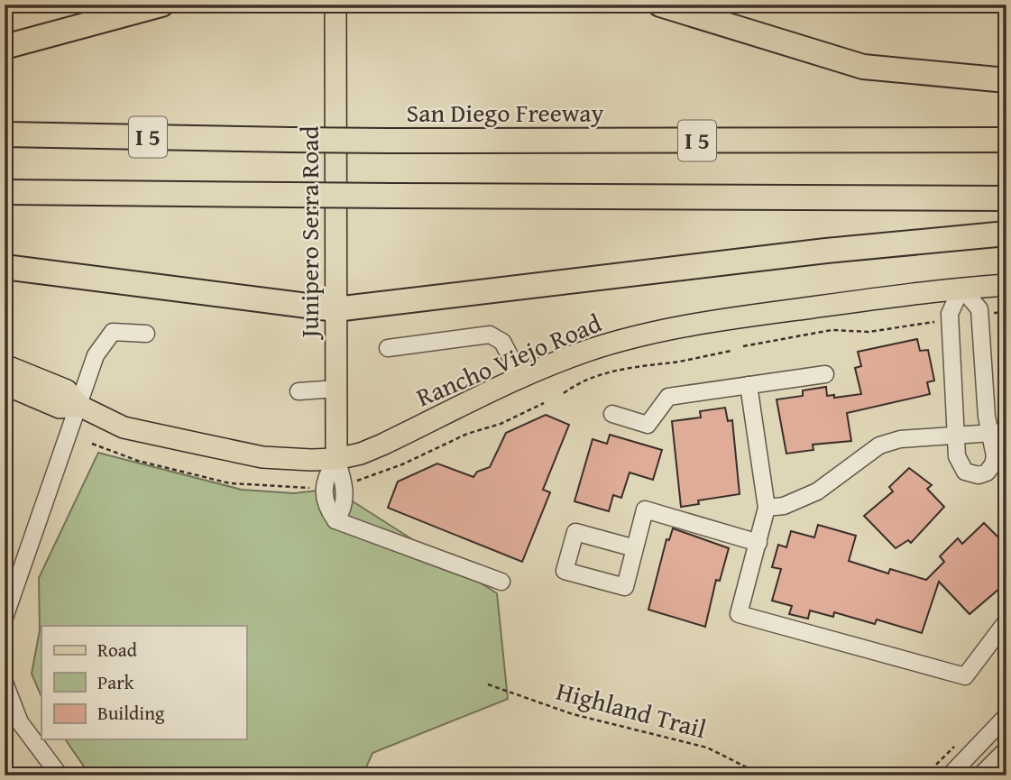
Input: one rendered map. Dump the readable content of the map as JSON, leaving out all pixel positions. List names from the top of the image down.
{
  "streets": {
    "highway": ["San Diego Freeway", "I 5"],
    "main road": ["Junipero Serra Road", "Rancho Viejo Road"],
    "path": ["Highland Trail"]
  },
  "crossings": [
    ["Junipero Serra Road", "Rancho Viejo Road"]
  ],
  "legend": ["Road", "Park", "Building"]
}
